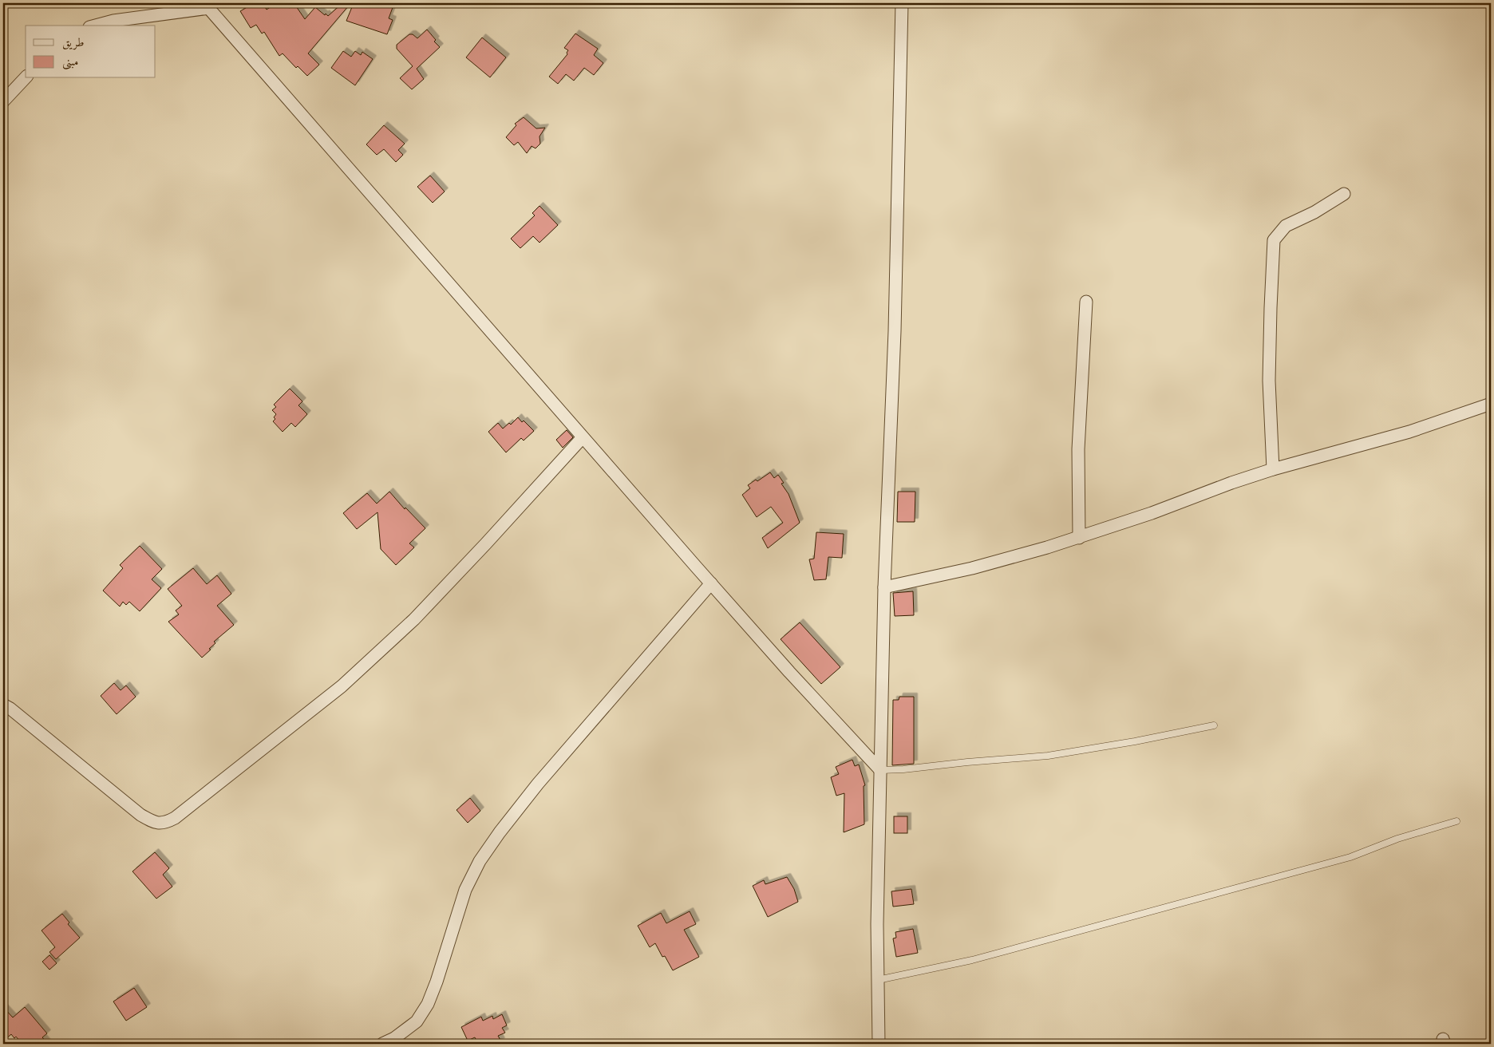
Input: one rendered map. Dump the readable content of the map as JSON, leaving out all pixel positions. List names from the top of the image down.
{
  "legend": ["طريق", "مبنى"]
}
